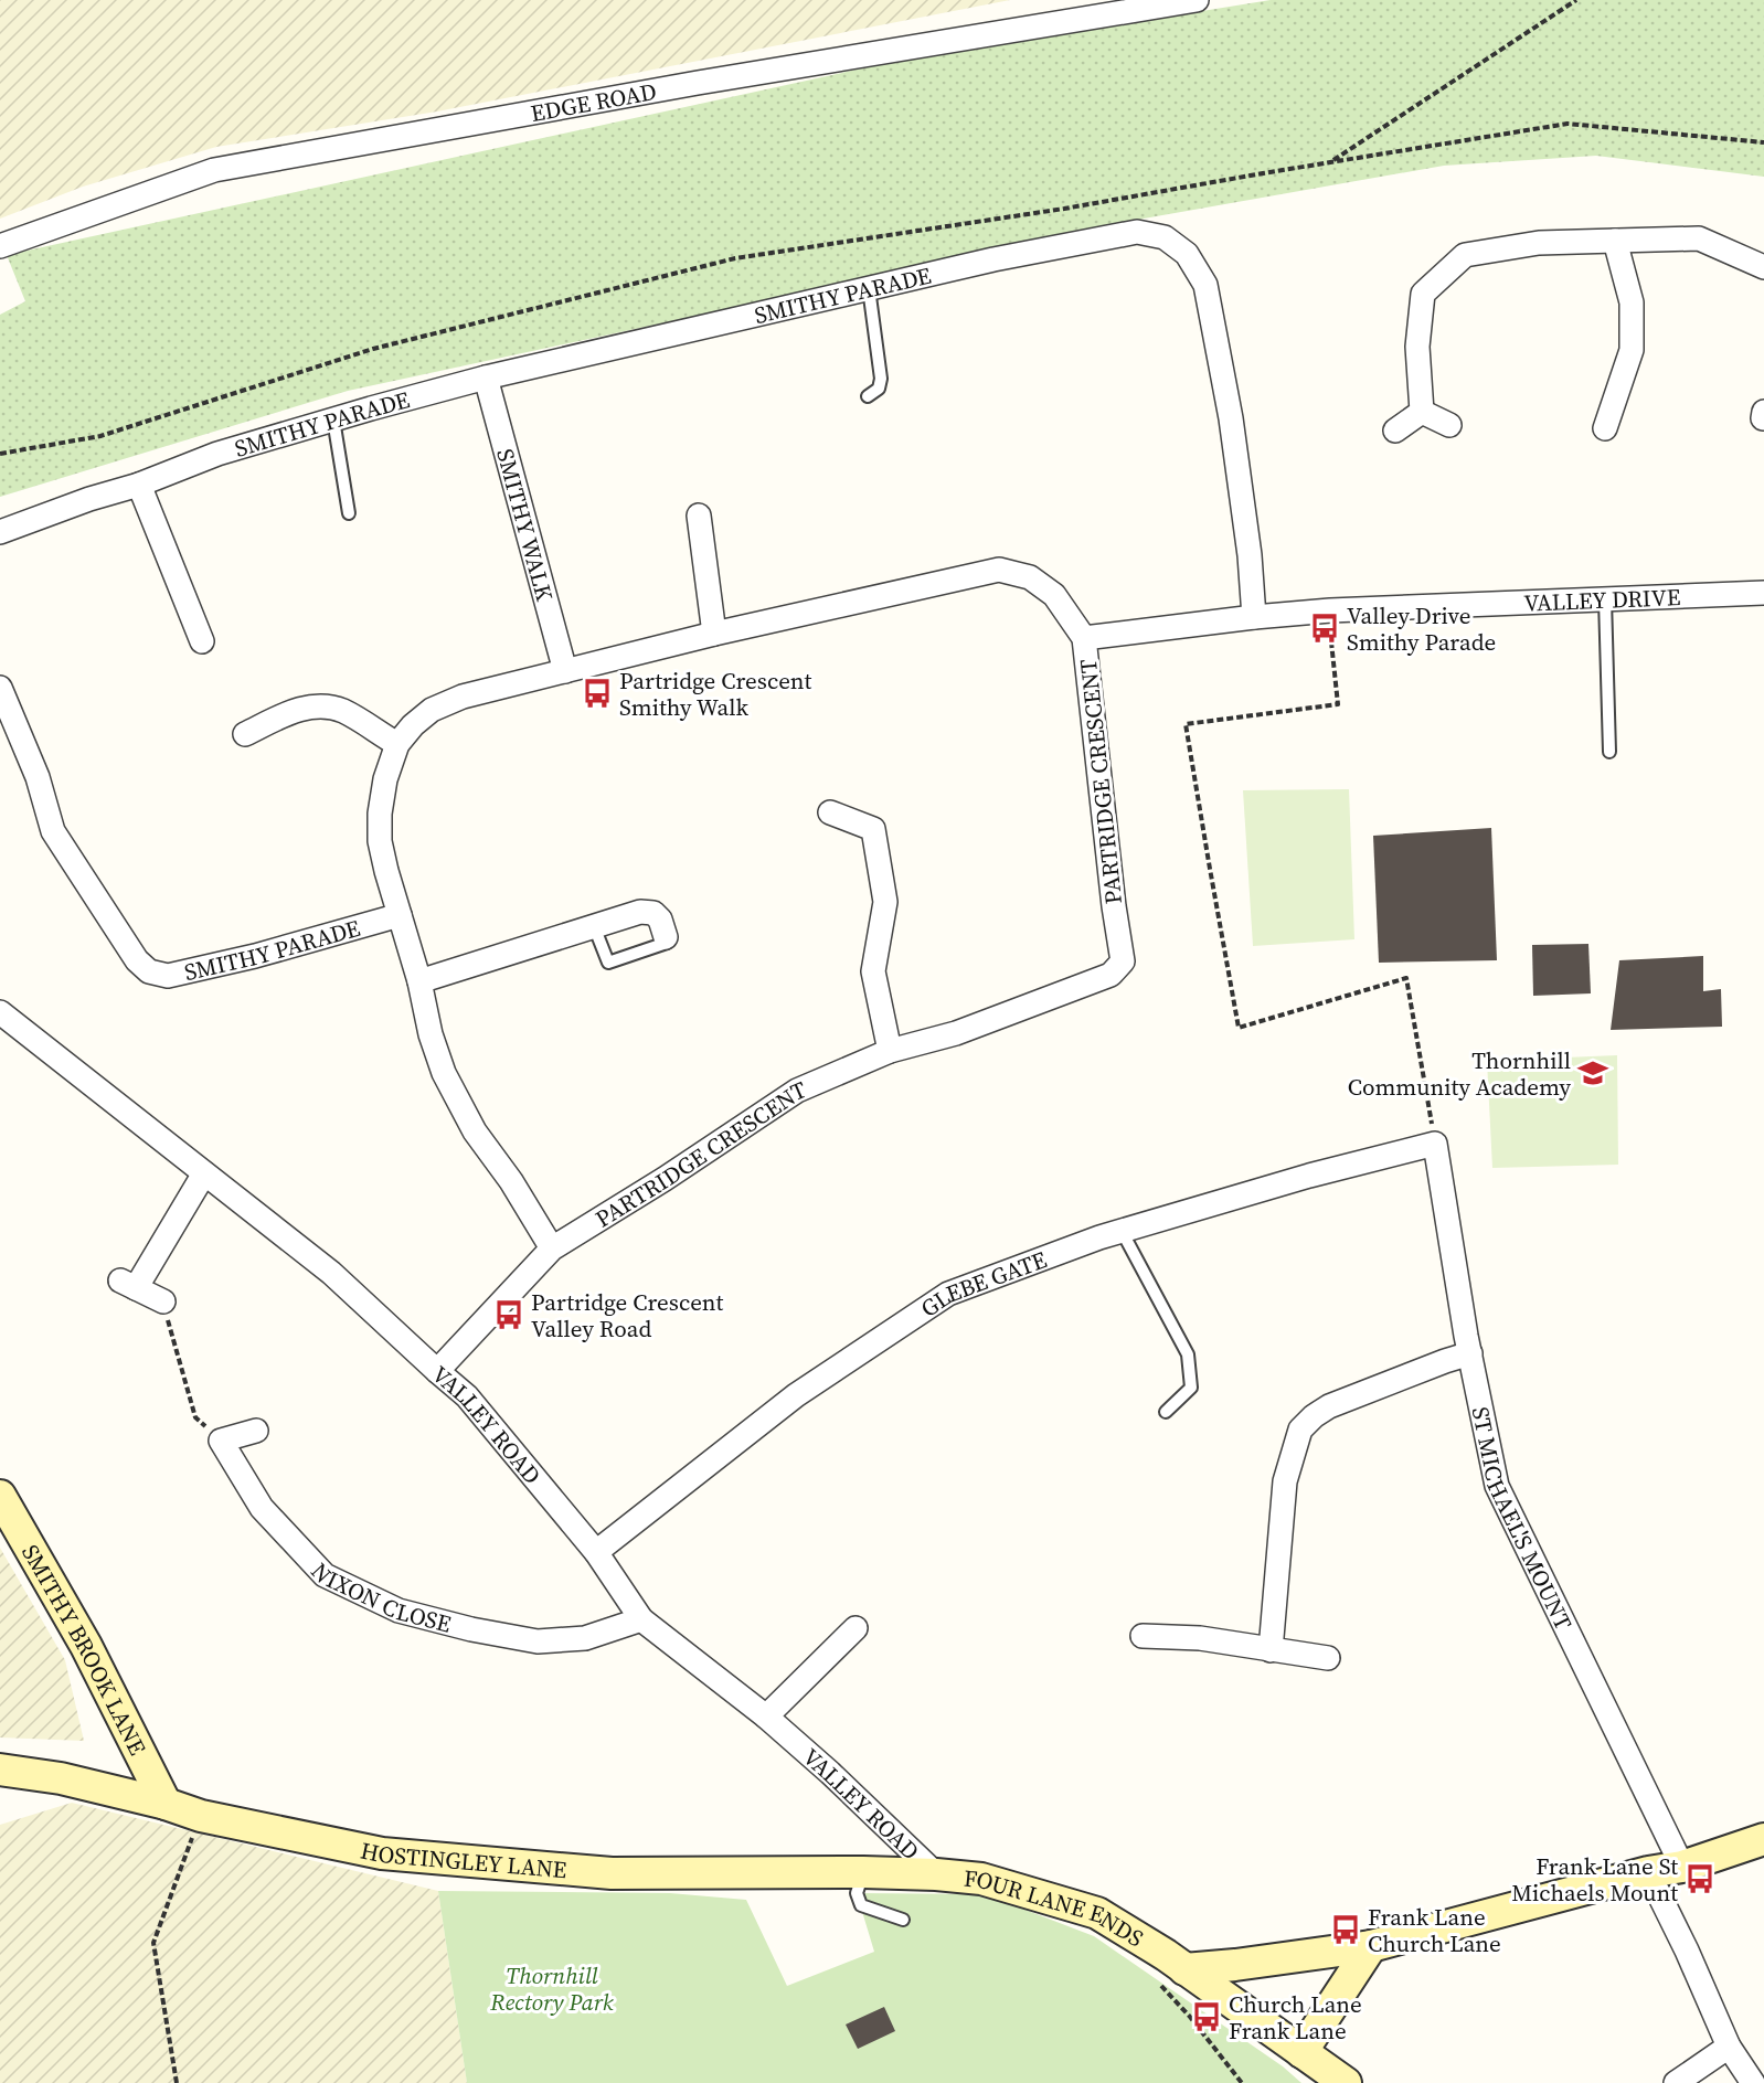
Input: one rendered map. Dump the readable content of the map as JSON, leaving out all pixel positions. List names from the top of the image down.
{
  "streets": {
    "main road": ["SMITHY BROOK LANE", "HOSTINGLEY LANE", "FOUR LANE ENDS"],
    "street": [
      "EDGE ROAD",
      "SMITHY PARADE",
      "SMITHY WALK",
      "VALLEY DRIVE",
      "PARTRIDGE CRESCENT",
      "GLEBE GATE",
      "VALLEY ROAD",
      "ST MICHAEL'S MOUNT",
      "NIXON CLOSE"
    ]
  },
  "crossings": [
    ["SMITHY PARADE", "SMITHY WALK"],
    ["SMITHY PARADE", "VALLEY DRIVE"],
    ["SMITHY PARADE", "PARTRIDGE CRESCENT"],
    ["SMITHY WALK", "PARTRIDGE CRESCENT"],
    ["VALLEY DRIVE", "PARTRIDGE CRESCENT"],
    ["PARTRIDGE CRESCENT", "VALLEY ROAD"],
    ["GLEBE GATE", "VALLEY ROAD"],
    ["GLEBE GATE", "ST MICHAEL'S MOUNT"],
    ["VALLEY ROAD", "NIXON CLOSE"],
    ["VALLEY ROAD", "HOSTINGLEY LANE"],
    ["VALLEY ROAD", "FOUR LANE ENDS"],
    ["SMITHY BROOK LANE", "HOSTINGLEY LANE"],
    ["HOSTINGLEY LANE", "FOUR LANE ENDS"]
  ],
  "parks": ["Thornhill Rectory Park"],
  "places": {
    "bus stop": [
      "Valley Drive Smithy Parade",
      "Partridge Crescent Smithy Walk",
      "Partridge Crescent Valley Road",
      "Frank Lane St Michaels Mount",
      "Frank Lane Church Lane",
      "Church Lane Frank Lane"
    ],
    "school or university": ["Thornhill Community Academy"]
  }
}
